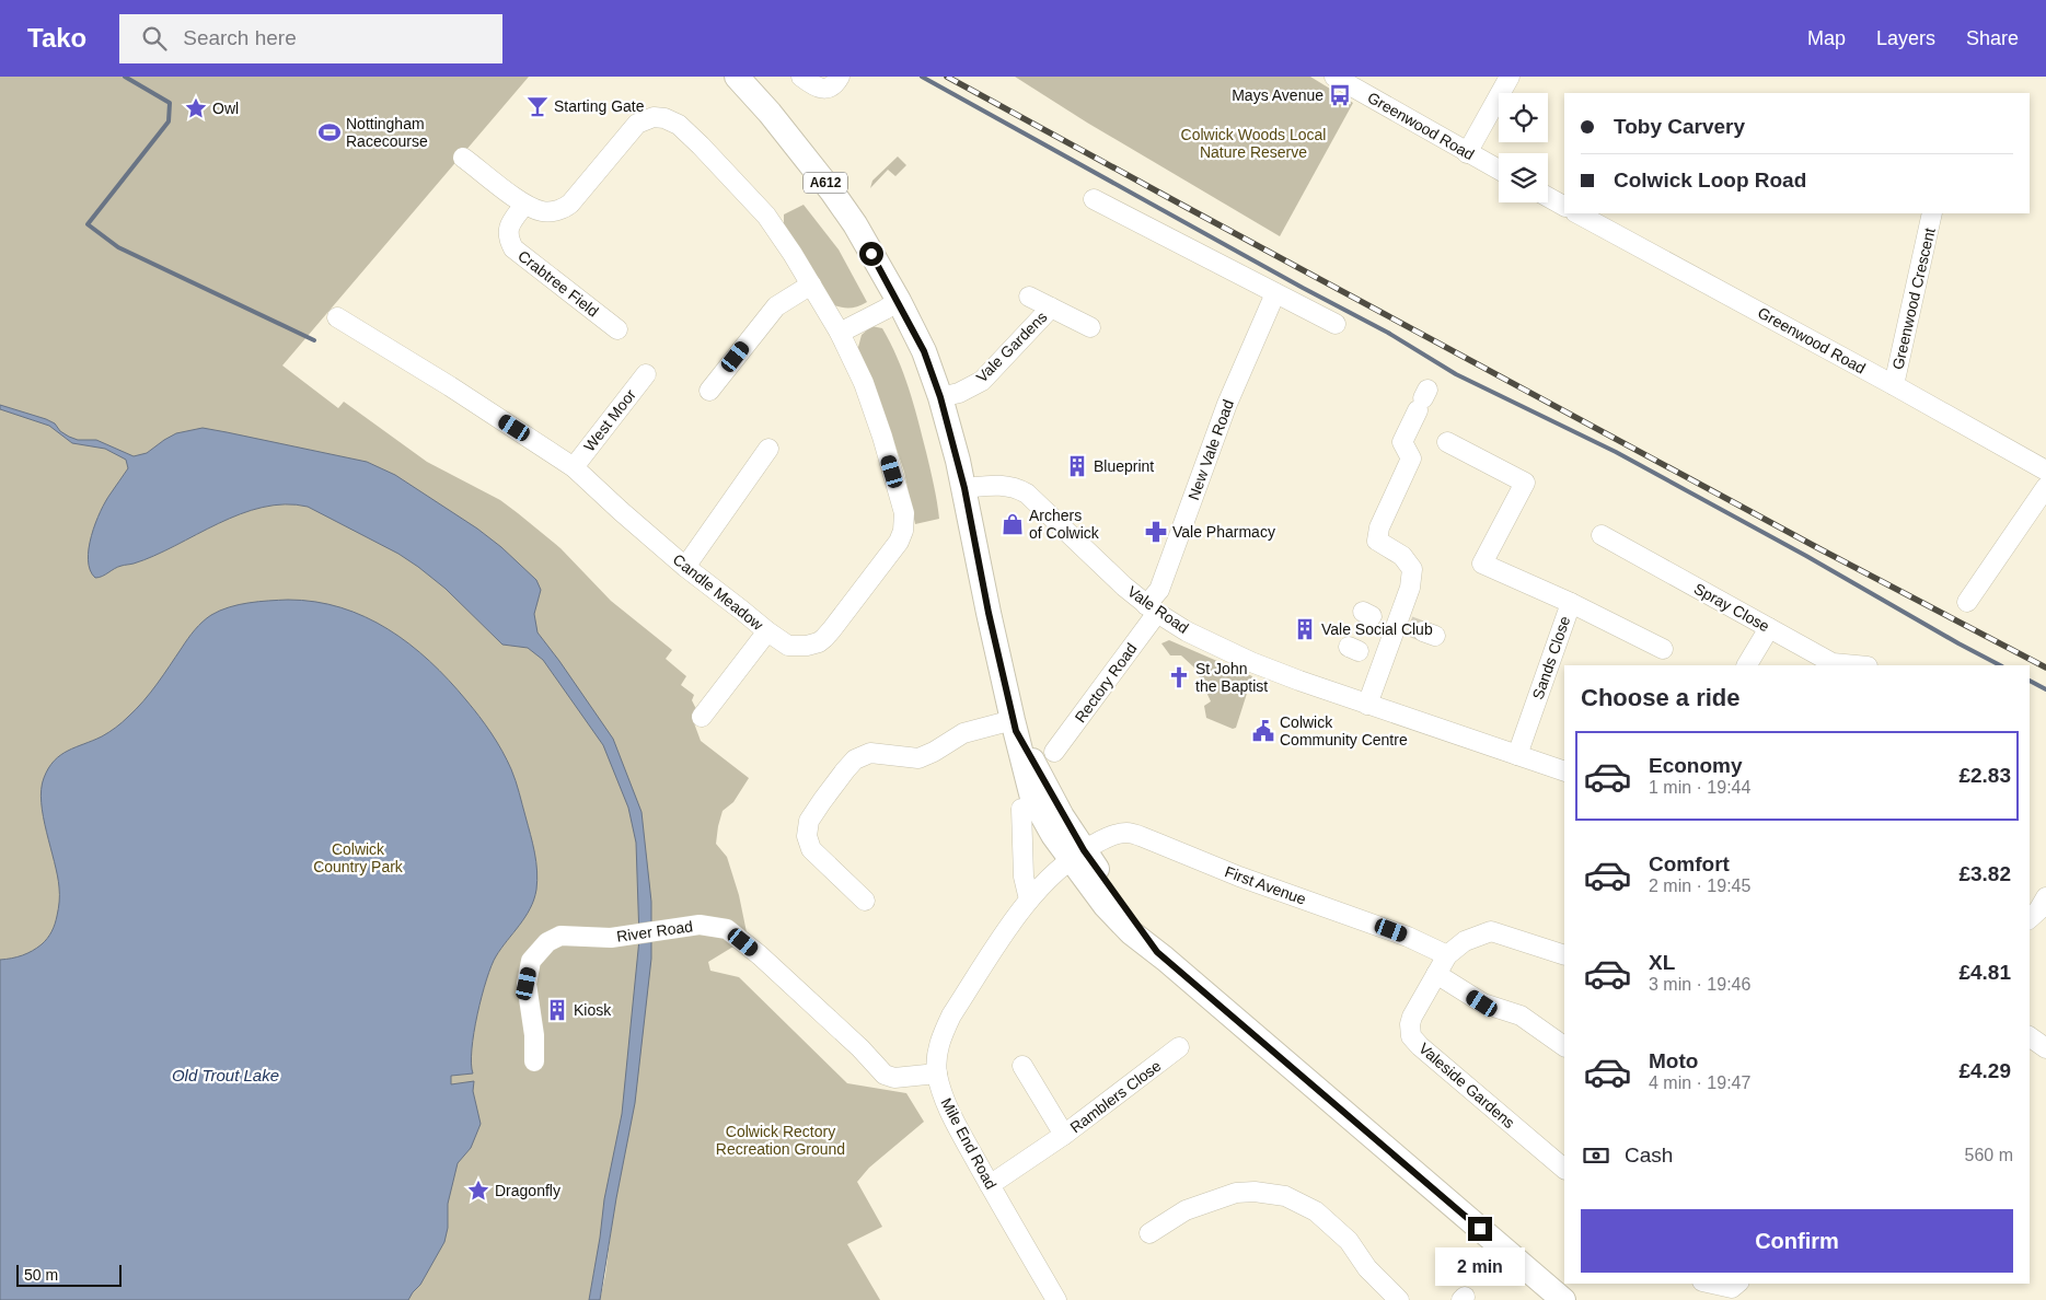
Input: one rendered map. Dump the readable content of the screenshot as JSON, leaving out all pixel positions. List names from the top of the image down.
{
  "streets": {
    "main road": ["A612"],
    "street": [
      "Greenwood Road",
      "Crabtree Field",
      "Greenwood Crescent",
      "Vale Gardens",
      "West Moor",
      "New Vale Road",
      "Candle Meadow",
      "Spray Close",
      "Vale Road",
      "Sands Close",
      "Rectory Road",
      "First Avenue",
      "River Road",
      "Valeside Gardens",
      "Ramblers Close",
      "Mile End Road"
    ]
  },
  "crossings": [
    ["Greenwood Road", "Greenwood Crescent"],
    ["A612", "Vale Gardens"],
    ["A612", "Vale Road"],
    ["A612", "First Avenue"],
    ["A612", "Mile End Road"],
    ["Crabtree Field", "Candle Meadow"],
    ["West Moor", "Candle Meadow"],
    ["New Vale Road", "Vale Road"],
    ["New Vale Road", "Rectory Road"],
    ["Vale Road", "Sands Close"],
    ["Vale Road", "Rectory Road"],
    ["First Avenue", "Valeside Gardens"],
    ["First Avenue", "Mile End Road"],
    ["River Road", "Mile End Road"],
    ["Ramblers Close", "Mile End Road"]
  ],
  "water": ["Old Trout Lake"],
  "parks": ["Colwick Woods Local Nature Reserve", "Colwick Country Park", "Colwick Rectory Recreation Ground"],
  "places": {
    "bus stop": ["Mays Avenue"],
    "bar": ["Starting Gate"],
    "place": ["Owl", "Dragonfly"],
    "sports": ["Nottingham Racecourse"],
    "building": ["Blueprint", "Vale Social Club", "Kiosk"],
    "shop": ["Archers of Colwick"],
    "pharmacy": ["Vale Pharmacy"],
    "church": ["St John the Baptist"],
    "public building": ["Colwick Community Centre"]
  },
  "scale_bar": "50 m",
  "page": {
    "header": "Tako",
    "search": "Search here",
    "nav": ["Map", "Layers", "Share"],
    "banner": ["Toby Carvery", "Colwick Loop Road"],
    "heading": "Choose a ride",
    "list": [
      {
        "name": "Economy",
        "note": "1 min · 19:44",
        "value": "£2.83"
      },
      {
        "name": "Comfort",
        "note": "2 min · 19:45",
        "value": "£3.82"
      },
      {
        "name": "XL",
        "note": "3 min · 19:46",
        "value": "£4.81"
      },
      {
        "name": "Moto",
        "note": "4 min · 19:47",
        "value": "£4.29"
      }
    ],
    "pay": ["Cash", "560 m"],
    "buttons": "Confirm",
    "bubble": "2 min",
    "scale": "50 m"
  }
}
